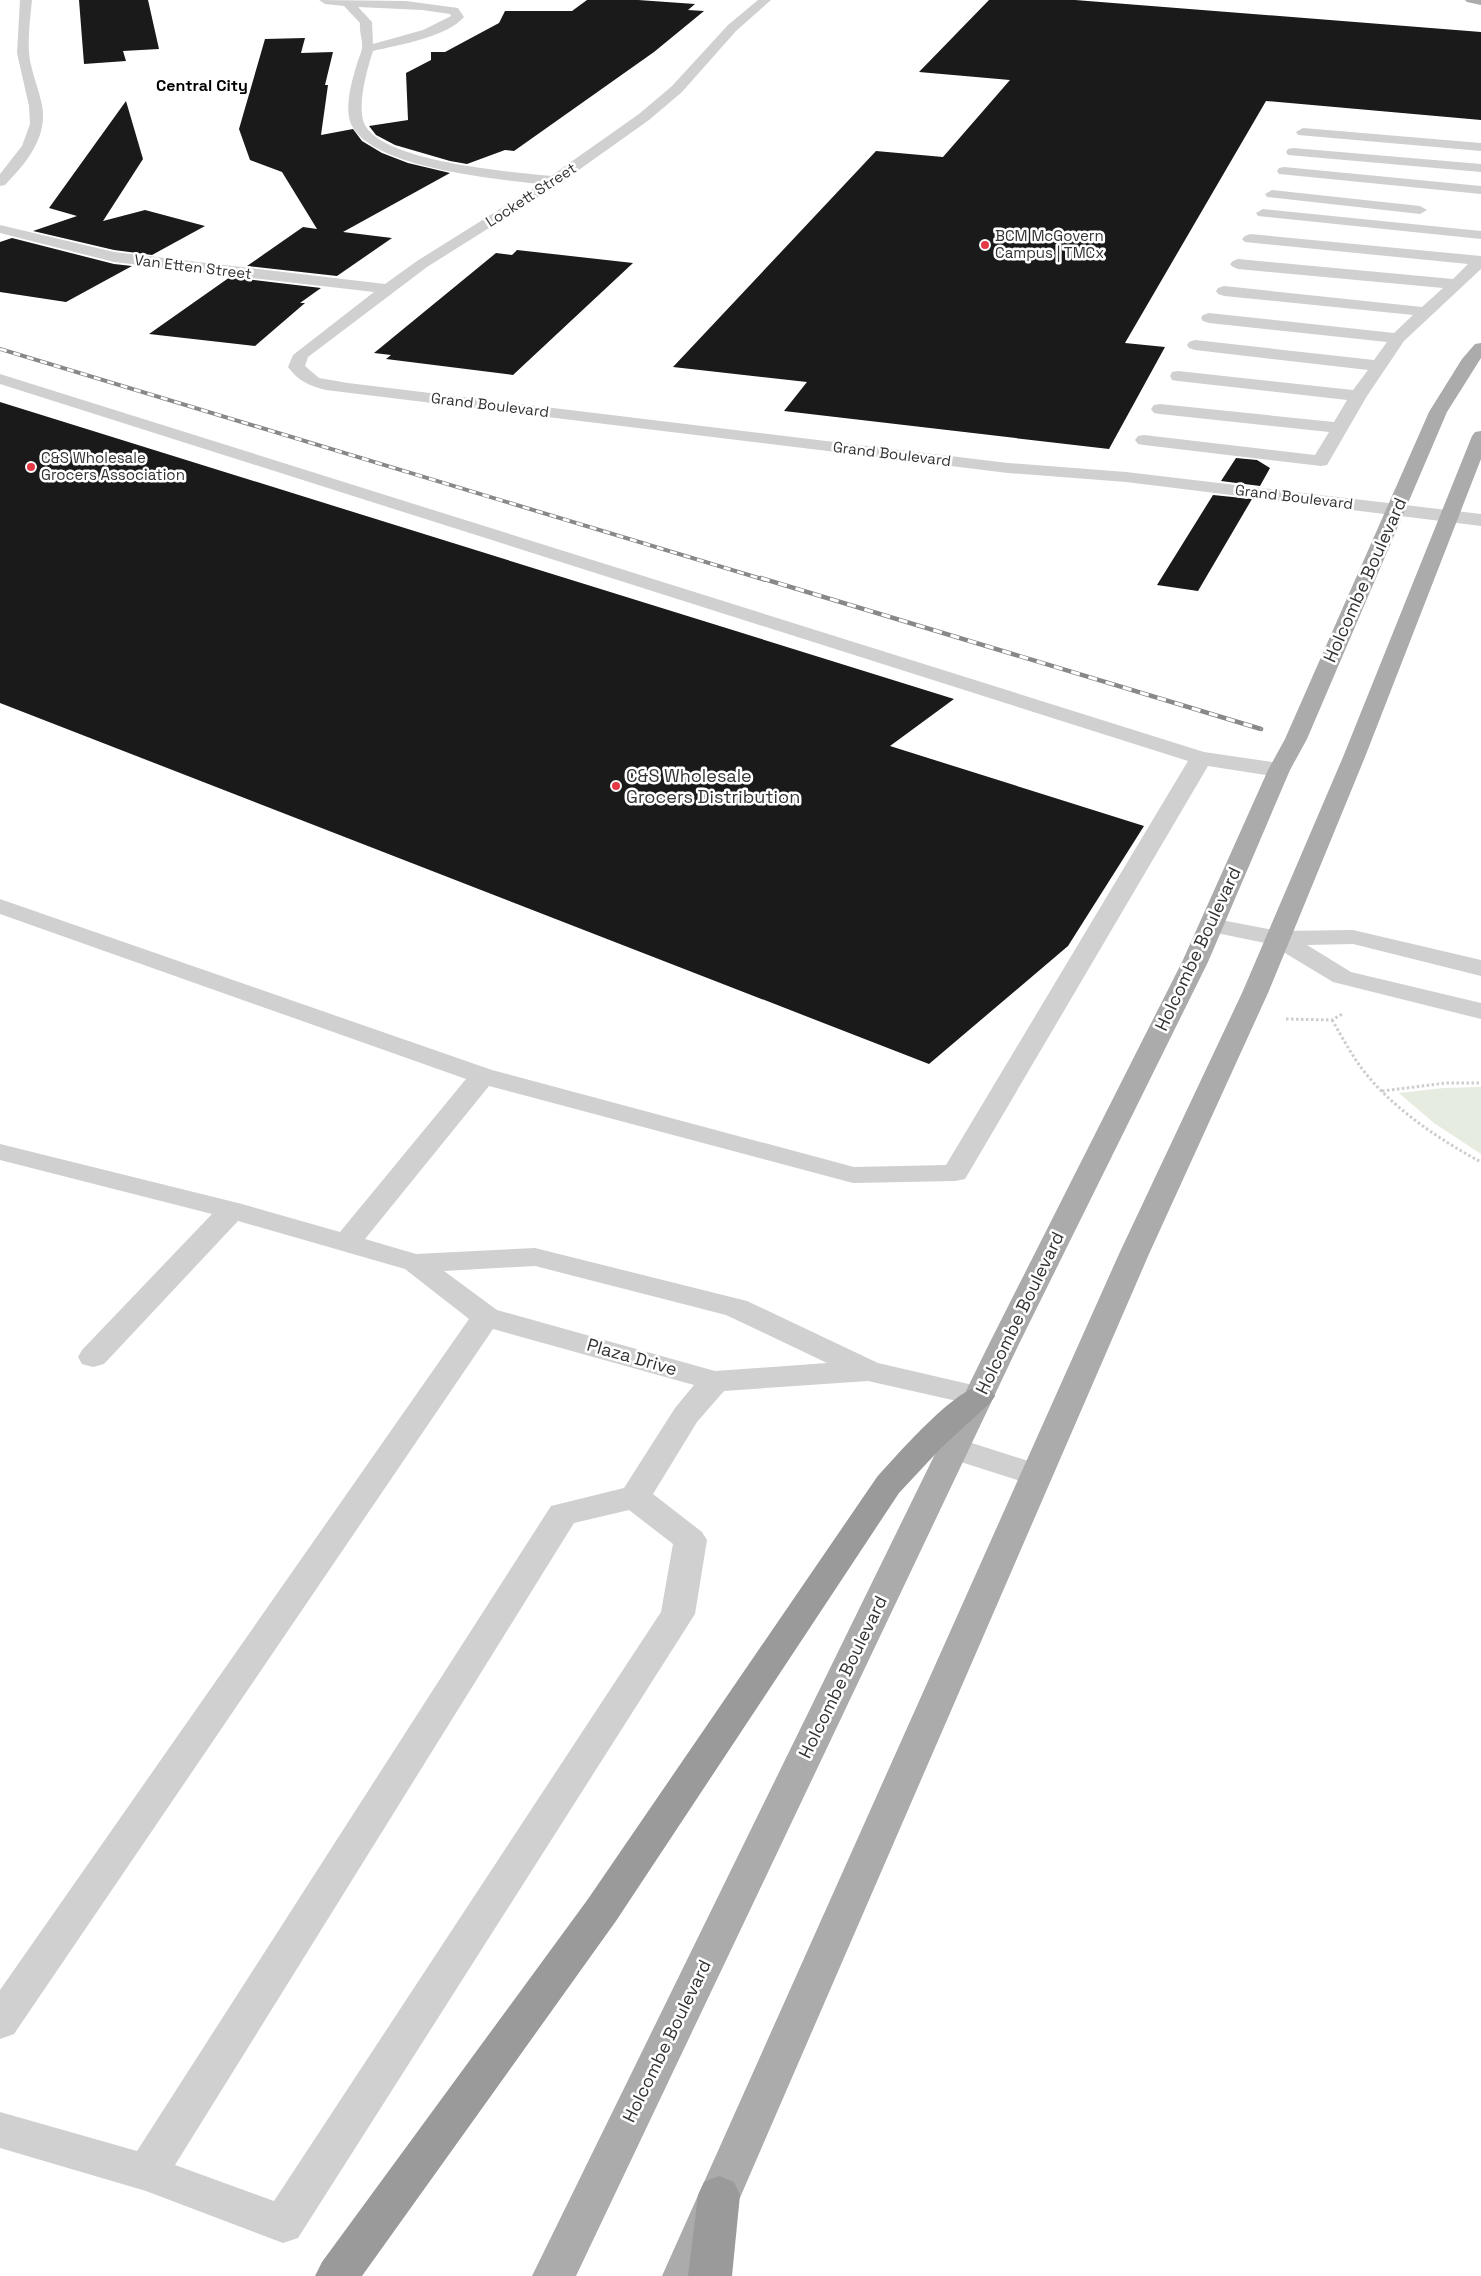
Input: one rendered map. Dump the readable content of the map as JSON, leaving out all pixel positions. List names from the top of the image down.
{
  "streets": {
    "main road": ["Holcombe Boulevard"],
    "street": [
      "Lockett Street",
      "Van Etten Street",
      "Grand Boulevard",
      "Plaza Drive"
    ]
  },
  "crossings": [
    ["Lockett Street", "Van Etten Street"],
    ["Lockett Street", "Grand Boulevard"],
    ["Grand Boulevard", "Holcombe Boulevard"],
    ["Holcombe Boulevard", "Plaza Drive"]
  ],
  "districts": ["Central City"],
  "places": ["BCM McGovern Campus | TMCx", "C&S Wholesale Grocers Association", "C&S Wholesale Grocers Distribution"]
}
